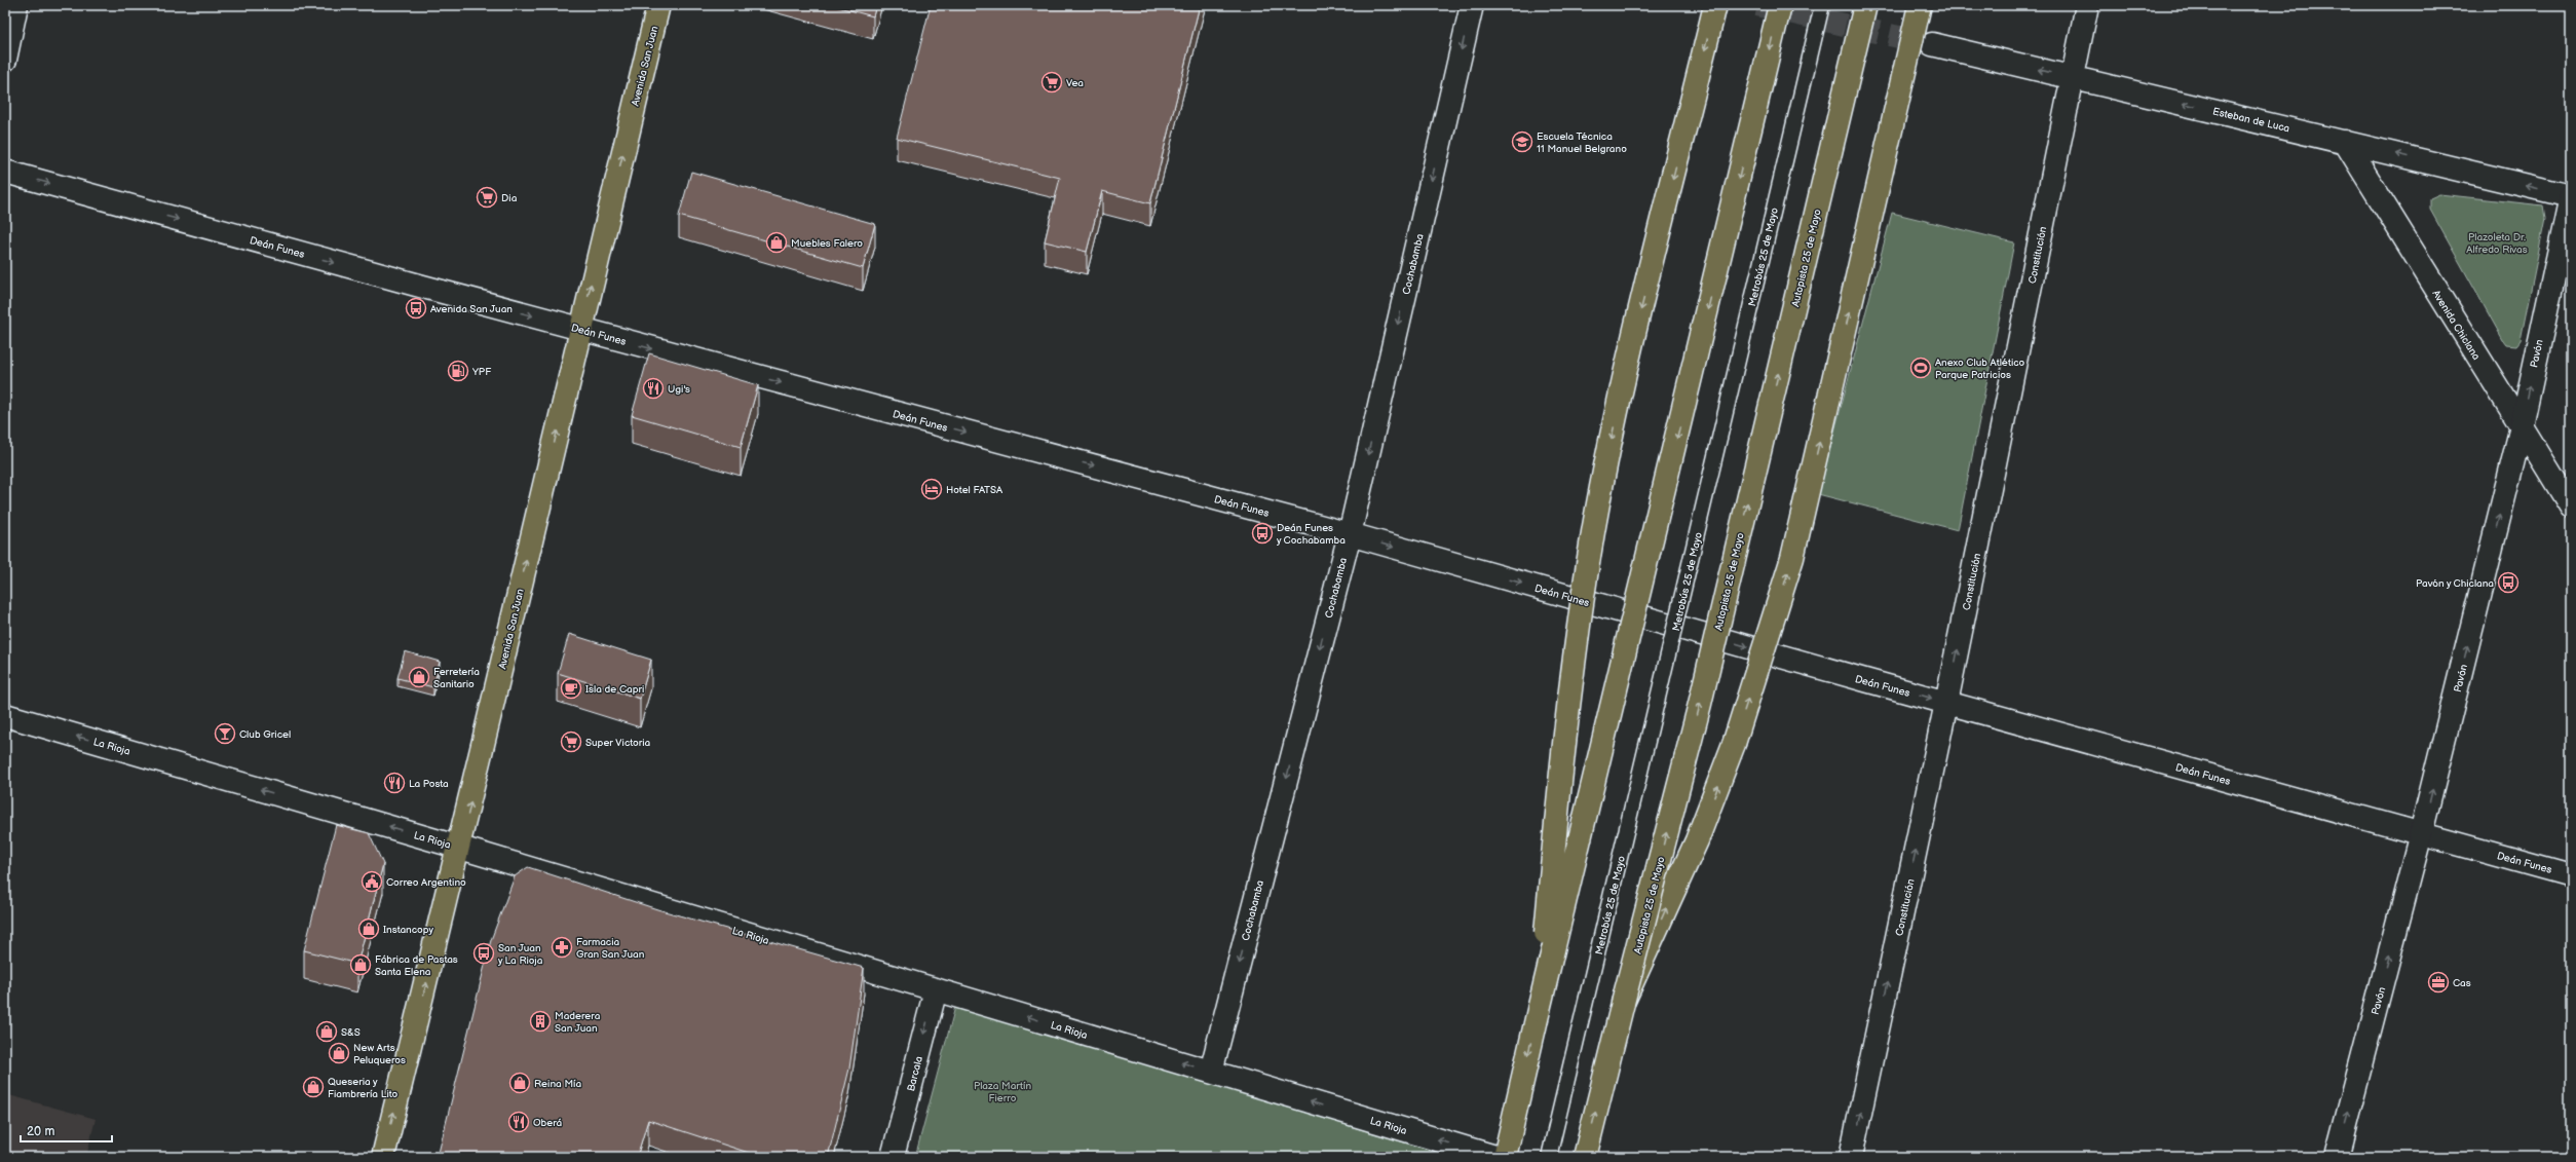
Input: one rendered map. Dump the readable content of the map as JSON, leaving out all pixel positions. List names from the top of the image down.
{
  "streets": {
    "main road": ["Avenida San Juan", "Autopista 25 de Mayo"],
    "street": [
      "Esteban de Luca",
      "Deán Funes",
      "Constitución",
      "Cochabamba",
      "Avenida Chiclana",
      "Pavón",
      "La Rioja",
      "Barcala"
    ],
    "lane": ["Metrobús 25 de Mayo"]
  },
  "crossings": [
    ["Avenida San Juan", "Deán Funes"],
    ["Avenida San Juan", "La Rioja"],
    ["Esteban de Luca", "Constitución"],
    ["Esteban de Luca", "Avenida Chiclana"],
    ["Esteban de Luca", "Pavón"],
    ["Deán Funes", "Constitución"],
    ["Deán Funes", "Cochabamba"],
    ["Deán Funes", "Pavón"],
    ["Cochabamba", "La Rioja"],
    ["Avenida Chiclana", "Pavón"],
    ["La Rioja", "Barcala"]
  ],
  "one_way": [
    "Avenida San Juan",
    "Esteban de Luca",
    "Deán Funes",
    "Constitución",
    "Cochabamba",
    "Pavón",
    "La Rioja",
    "Barcala"
  ],
  "parks": ["Plazoleta Dr. Alfredo Rivas", "Plaza Martín Fierro"],
  "places": {
    "supermarket": ["Vea", "Dia", "Super Victoria"],
    "school or university": ["Escuela Técnica 11 Manuel Belgrano"],
    "shop": [
      "Muebles Falero",
      "Ferretería Sanitario",
      "Instancopy",
      "Fábrica de Pastas Santa Elena",
      "S&S",
      "New Arts Peluqueros",
      "Reina Mía",
      "Queseria y Fiambrería Lito"
    ],
    "bus stop": [
      "Avenida San Juan",
      "Deán Funes y Cochabamba",
      "Pavón y Chiclana",
      "San Juan y La Rioja"
    ],
    "sports": ["Anexo Club Atlético Parque Patricios"],
    "fuel station": ["YPF"],
    "restaurant": ["Ugi's", "La Posta", "Oberá"],
    "hotel": ["Hotel FATSA"],
    "cafe": ["Isla de Capri"],
    "bar": ["Club Gricel"],
    "public building": ["Correo Argentino"],
    "pharmacy": ["Farmacia Gran San Juan"],
    "office": ["Cas"],
    "building": ["Maderera San Juan"]
  },
  "scale_bar": "20 m"
}
